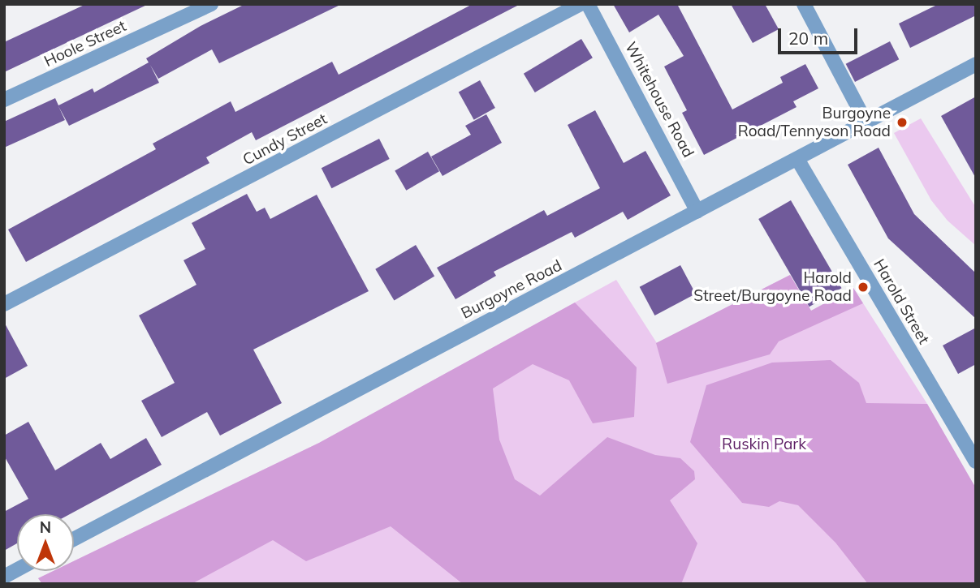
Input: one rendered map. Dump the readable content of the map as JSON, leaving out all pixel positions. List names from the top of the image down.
{
  "streets": {
    "street": [
      "Hoole Street",
      "Whitehouse Road",
      "Cundy Street",
      "Burgoyne Road",
      "Harold Street"
    ]
  },
  "crossings": [
    ["Whitehouse Road", "Burgoyne Road"],
    ["Burgoyne Road", "Harold Street"]
  ],
  "parks": ["Ruskin Park"],
  "places": ["Burgoyne Road/Tennyson Road", "Harold Street/Burgoyne Road"],
  "scale_bar": "20 m",
  "north": "top"
}
